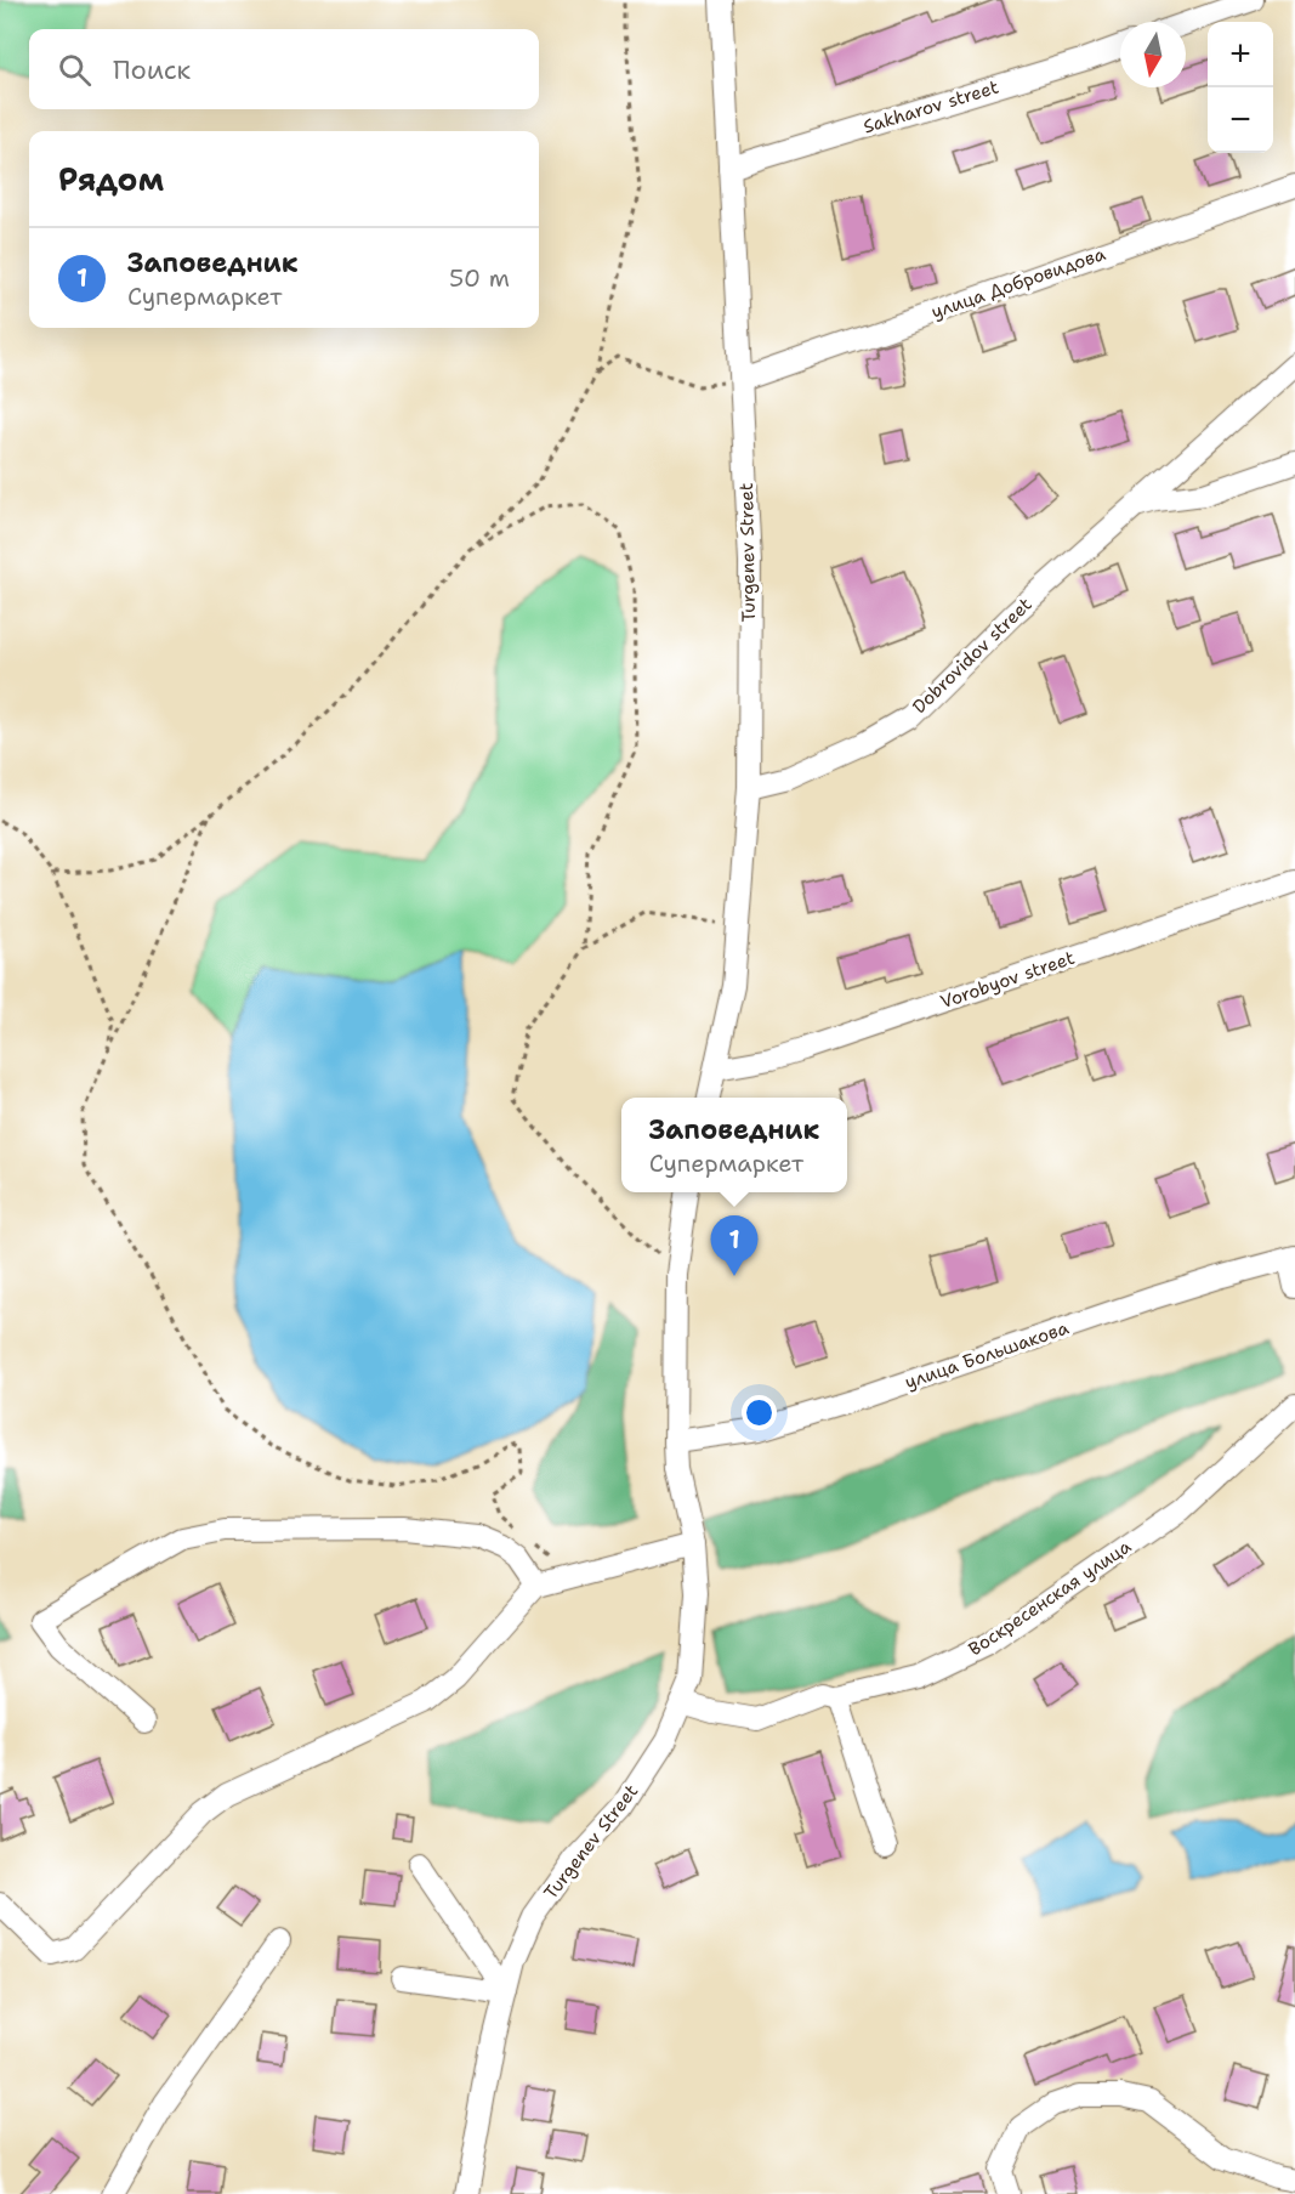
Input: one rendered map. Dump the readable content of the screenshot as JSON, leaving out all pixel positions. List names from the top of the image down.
{
  "streets": {
    "street": [
      "Sakharov street",
      "улица Добровидова",
      "Turgenev Street",
      "Dobrovidov street",
      "Vorobyov street",
      "улица Большакова",
      "Воскресенская улица"
    ]
  },
  "crossings": [
    ["Sakharov street", "Turgenev Street"],
    ["улица Добровидова", "Turgenev Street"],
    ["Turgenev Street", "Dobrovidov street"],
    ["Turgenev Street", "Vorobyov street"],
    ["Turgenev Street", "улица Большакова"],
    ["Turgenev Street", "Воскресенская улица"]
  ],
  "north": "bottom",
  "page": {
    "map_buttons": ["+", "−"],
    "search": "Поиск",
    "heading": "Рядом",
    "list": [
      {
        "mark": "1",
        "name": "Заповедник",
        "note": "Супермаркет",
        "value": "50 m"
      }
    ],
    "popup": ["Заповедник", "Супермаркет"],
    "pins": "1"
  }
}
